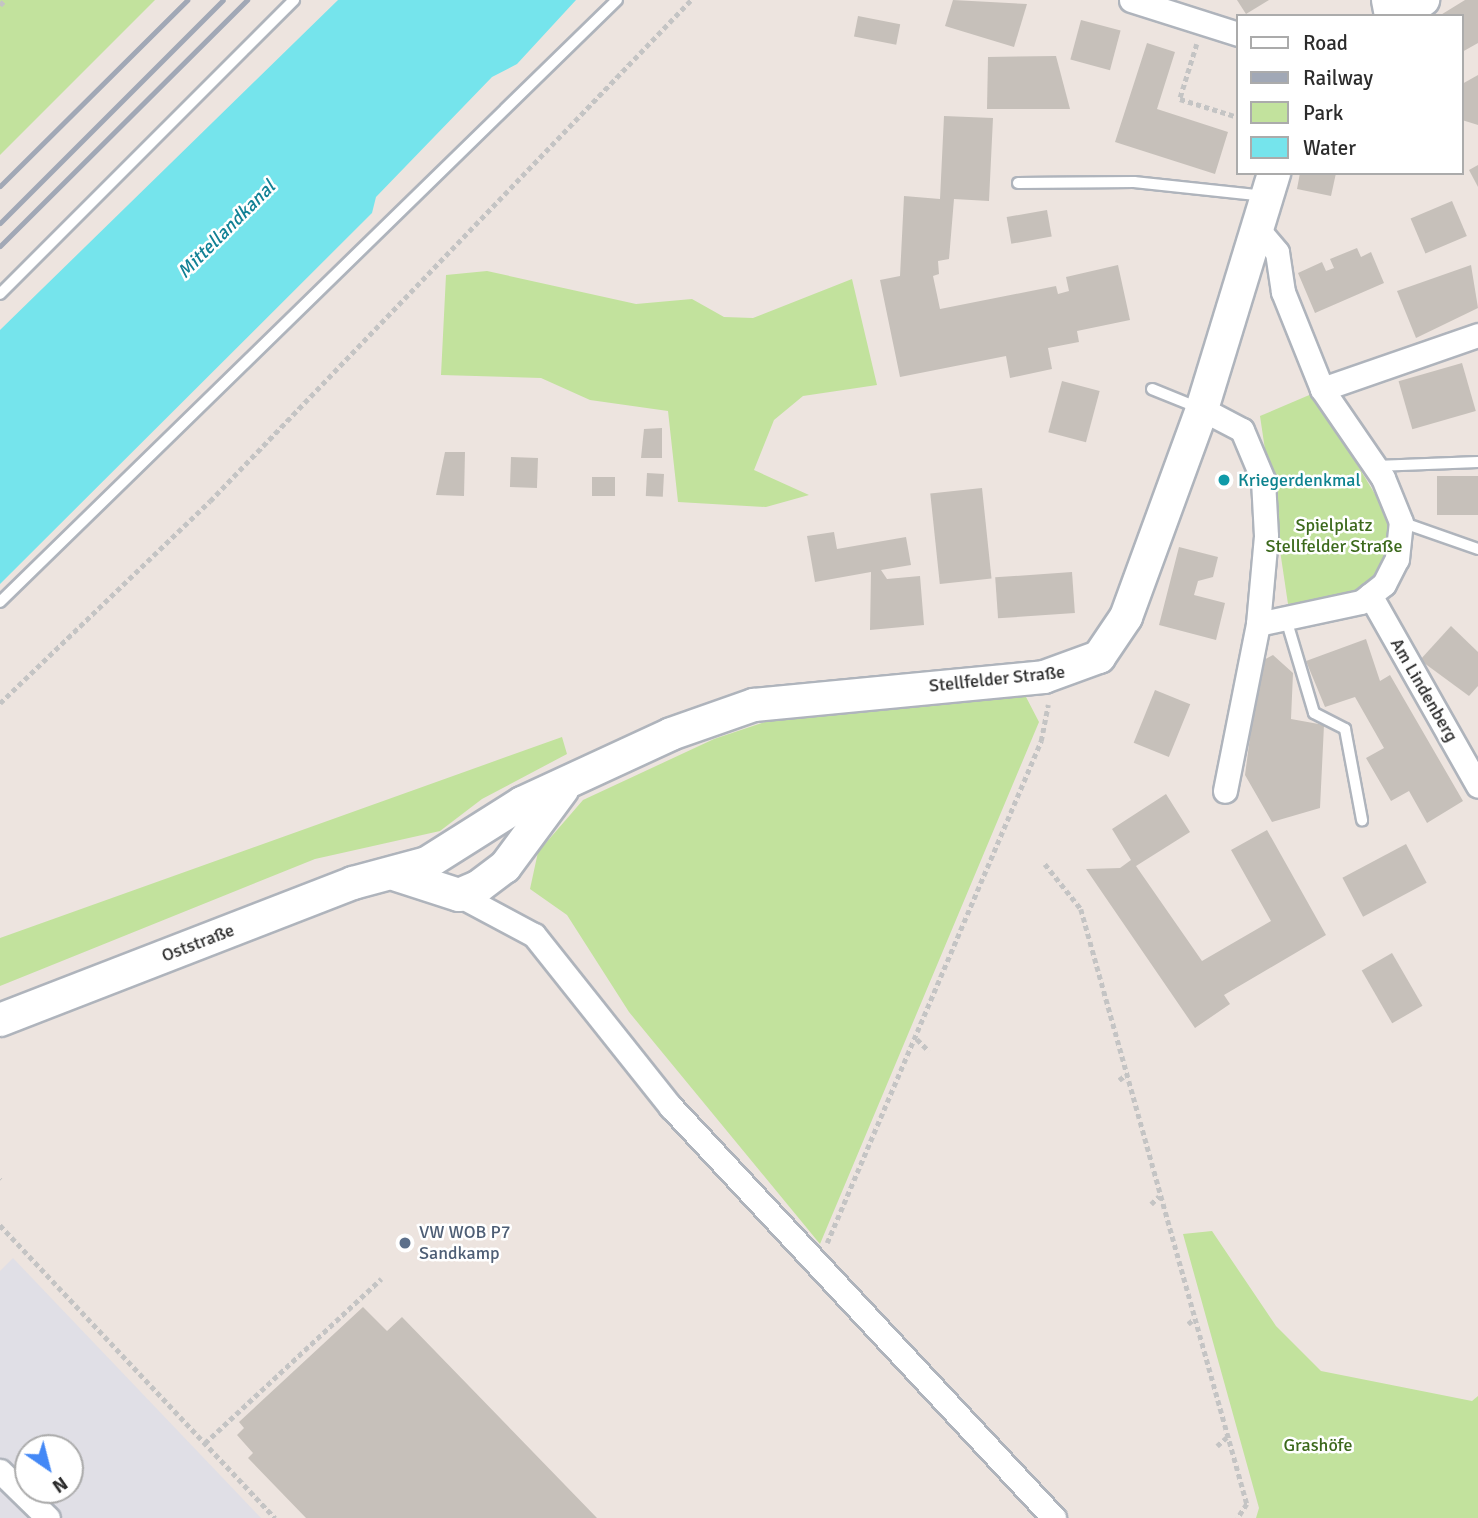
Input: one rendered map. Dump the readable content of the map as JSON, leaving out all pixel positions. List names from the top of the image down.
{
  "streets": {
    "street": ["Stellfelder Straße", "Am Lindenberg", "Oststraße"]
  },
  "crossings": [
    ["Stellfelder Straße", "Oststraße"]
  ],
  "water": ["Mittellandkanal"],
  "parks": ["Spielplatz Stellfelder Straße", "Grashöfe"],
  "places": ["Kriegerdenkmal", "VW WOB P7 Sandkamp"],
  "legend": [
    "Road",
    "Railway",
    "Park",
    "Water"
  ],
  "north": "bottom right"
}
